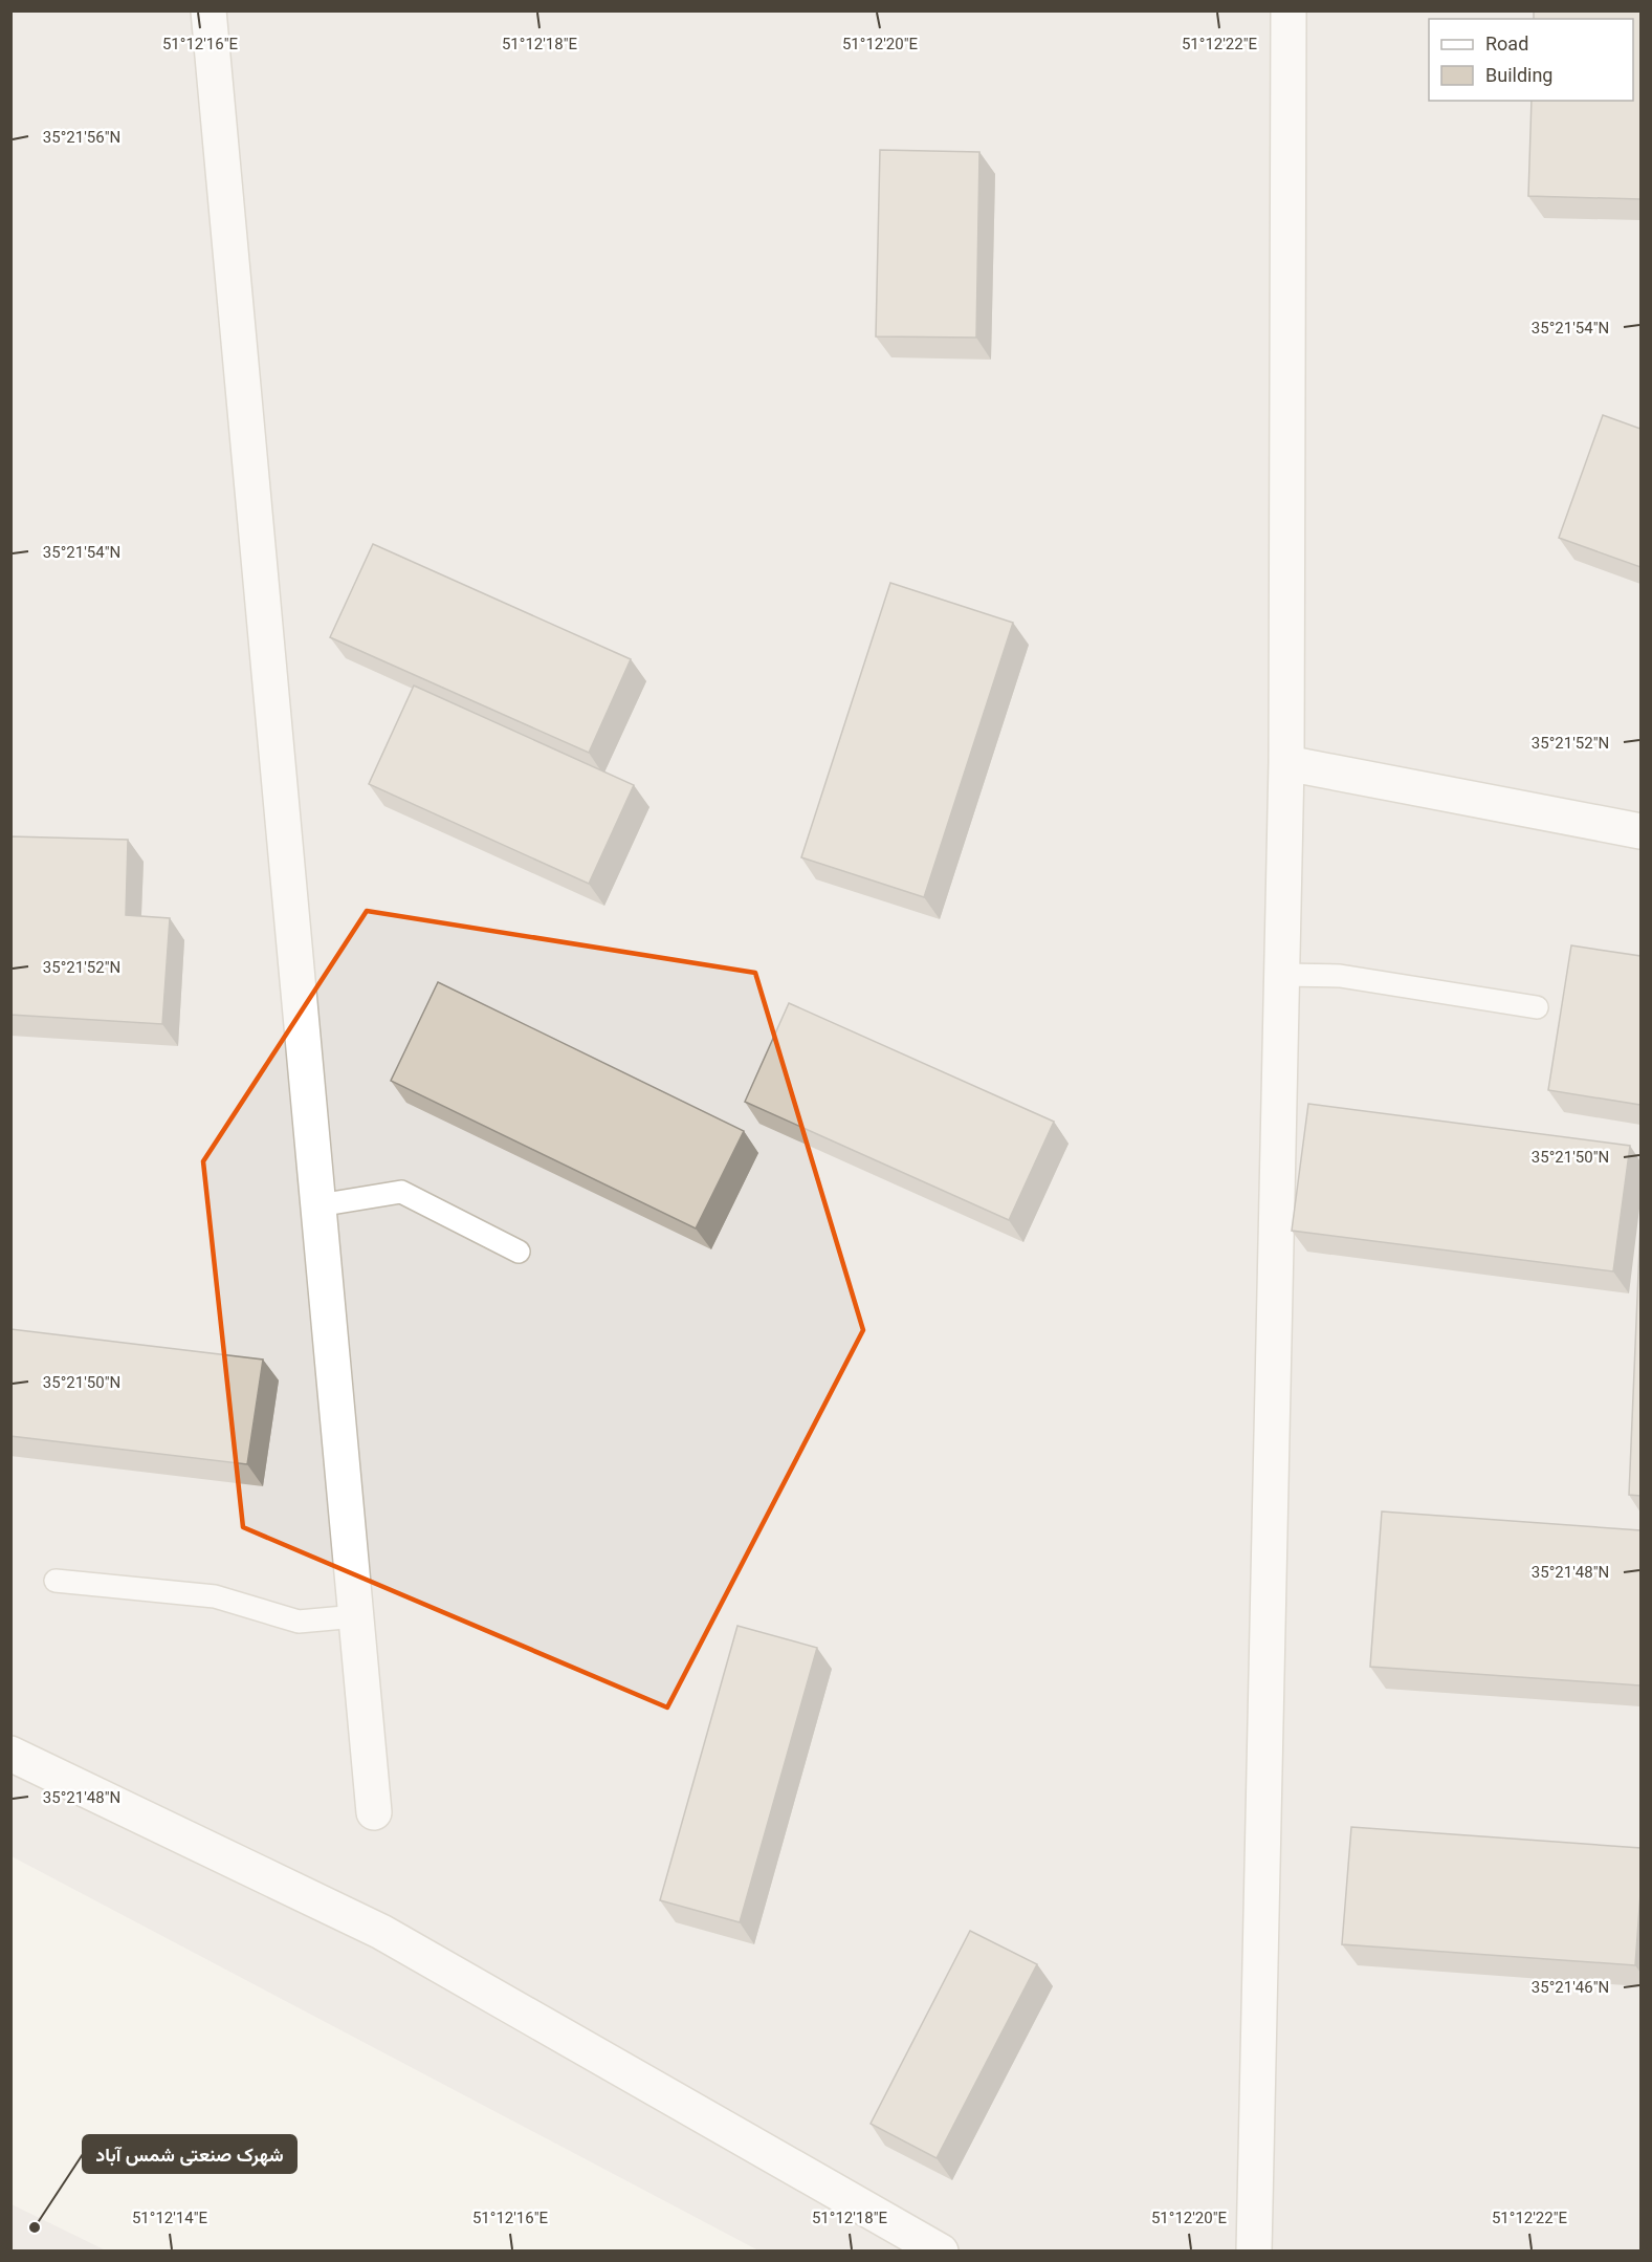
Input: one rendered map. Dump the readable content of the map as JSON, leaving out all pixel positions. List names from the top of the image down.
{
  "places": ["شهرک صنعتی شمس آباد"],
  "legend": ["Road", "Building"],
  "coordinates": [
    "51°12'16\"E",
    "51°12'18\"E",
    "51°12'20\"E",
    "51°12'22\"E",
    "35°21'56\"N",
    "35°21'54\"N",
    "35°21'52\"N",
    "35°21'50\"N",
    "35°21'48\"N",
    "35°21'46\"N",
    "51°12'14\"E"
  ]
}
